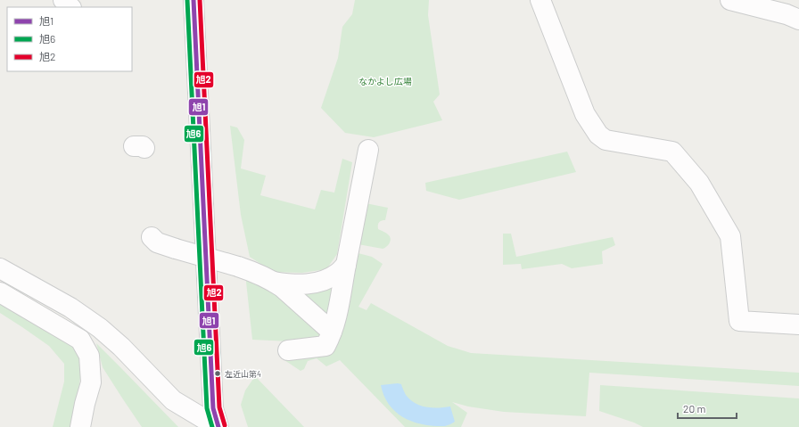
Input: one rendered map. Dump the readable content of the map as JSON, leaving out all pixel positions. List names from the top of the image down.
{
  "parks": ["なかよし広場"],
  "places": ["左近山第4"],
  "lines": ["transit line 旭1", "transit line 旭6", "transit line 旭2"],
  "legend": ["旭1", "旭6", "旭2"],
  "scale_bar": "20 m"
}
